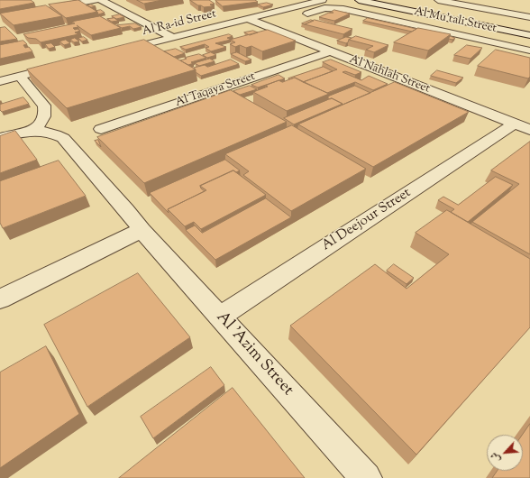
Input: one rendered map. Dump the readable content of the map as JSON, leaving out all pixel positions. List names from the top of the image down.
{
  "streets": {
    "street": [
      "Al Mu'tali Street",
      "Al Ra-id Street",
      "Al Nahlah Street",
      "Al Taqaya Street",
      "Al Deejour Street",
      "Al 'Azim Street"
    ]
  },
  "crossings": [
    ["Al Ra-id Street", "Al Nahlah Street"],
    ["Al Nahlah Street", "Al Taqaya Street"],
    ["Al Nahlah Street", "Al Deejour Street"],
    ["Al Deejour Street", "Al 'Azim Street"]
  ],
  "north": "bottom left"
}
